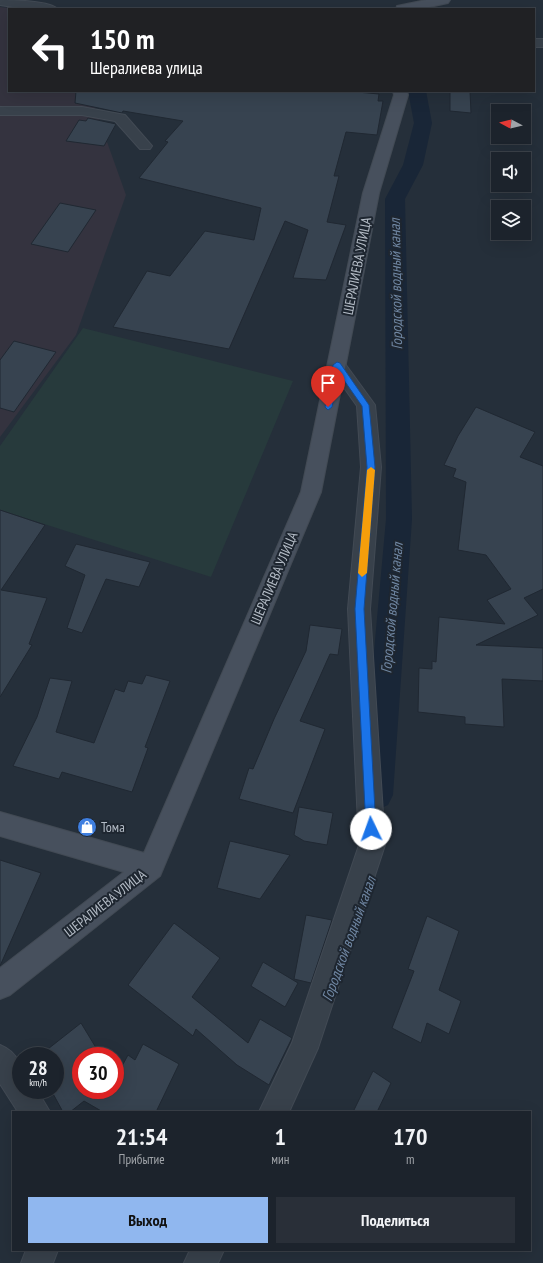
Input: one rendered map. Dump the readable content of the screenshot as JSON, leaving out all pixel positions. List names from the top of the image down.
{
  "streets": {
    "street": ["ШЕРАЛИЕВА УЛИЦА"]
  },
  "water": ["Городской водный канал"],
  "places": {
    "shop": ["Тома"]
  },
  "north": "left",
  "page": {
    "turn": ["150 m", "Шералиева улица"],
    "speed": "28 km/h",
    "limit": "30",
    "eta": [
      "21:54",
      "Прибытие",
      "1",
      "мин",
      "170",
      "m"
    ],
    "buttons": ["Выход", "Поделиться"]
  }
}
